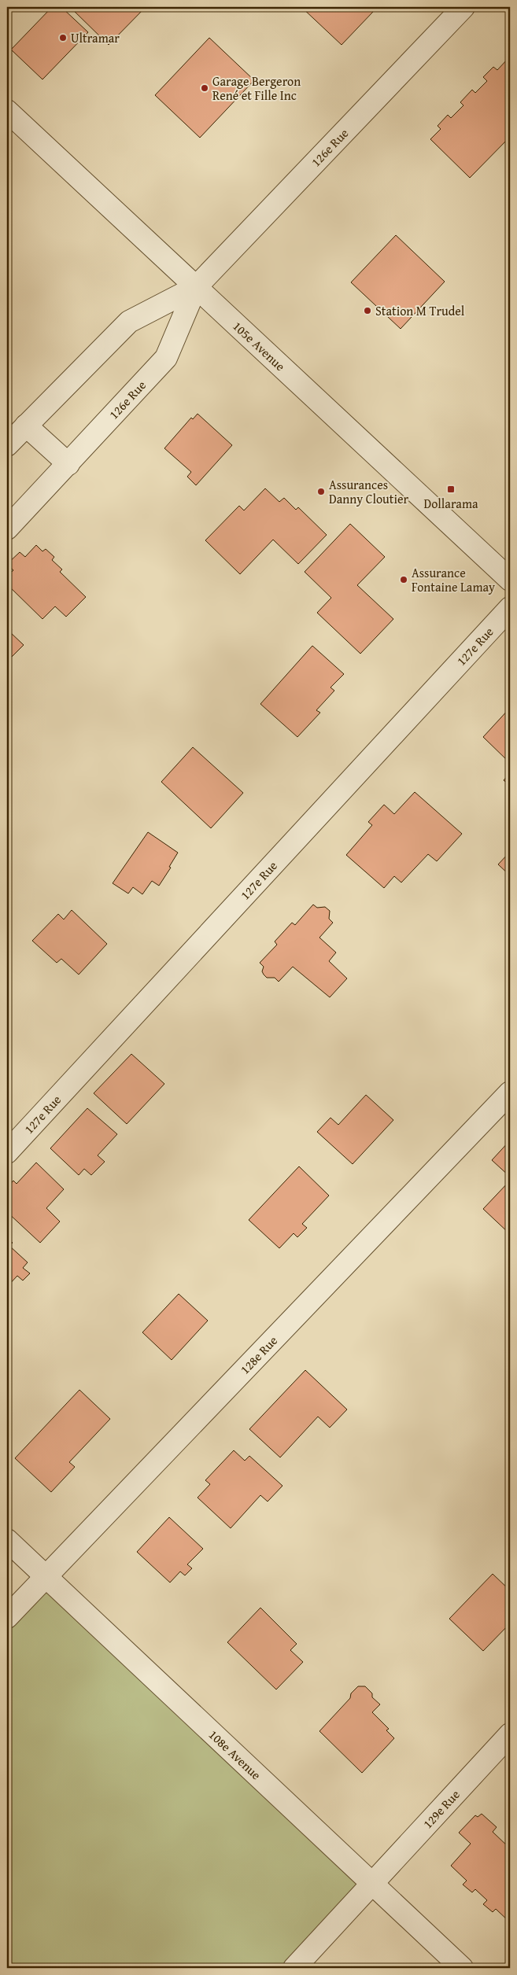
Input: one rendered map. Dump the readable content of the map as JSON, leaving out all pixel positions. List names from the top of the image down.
{
  "streets": {
    "street": [
      "126e Rue",
      "105e Avenue",
      "127e Rue",
      "128e Rue",
      "108e Avenue",
      "129e Rue"
    ]
  },
  "crossings": [
    ["126e Rue", "105e Avenue"],
    ["128e Rue", "108e Avenue"],
    ["108e Avenue", "129e Rue"]
  ],
  "places": {
    "other": [
      "Ultramar",
      "Garage Bergeron René et Fille Inc",
      "Station M Trudel",
      "Assurances Danny Cloutier",
      "Assurance Fontaine Lamay"
    ],
    "transit": ["Dollarama"]
  }
}
